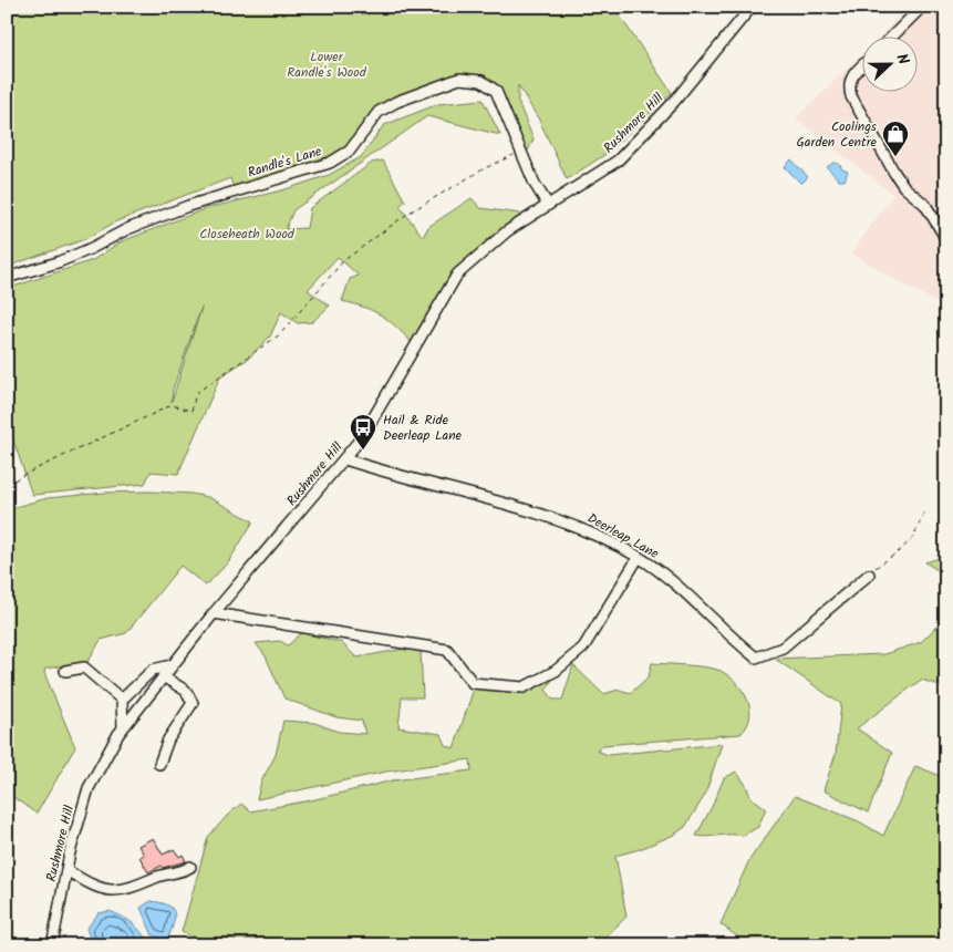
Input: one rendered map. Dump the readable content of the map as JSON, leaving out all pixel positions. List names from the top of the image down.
{
  "streets": {
    "street": ["Rushmore Hill", "Randle's Lane", "Deerleap Lane"]
  },
  "crossings": [
    ["Rushmore Hill", "Randle's Lane"],
    ["Rushmore Hill", "Deerleap Lane"]
  ],
  "parks": ["Lower Randle's Wood", "Closeheath Wood"],
  "places": {
    "shop": ["Coolings Garden Centre"],
    "bus stop": ["Hail & Ride Deerleap Lane"]
  },
  "north": "right"
}
